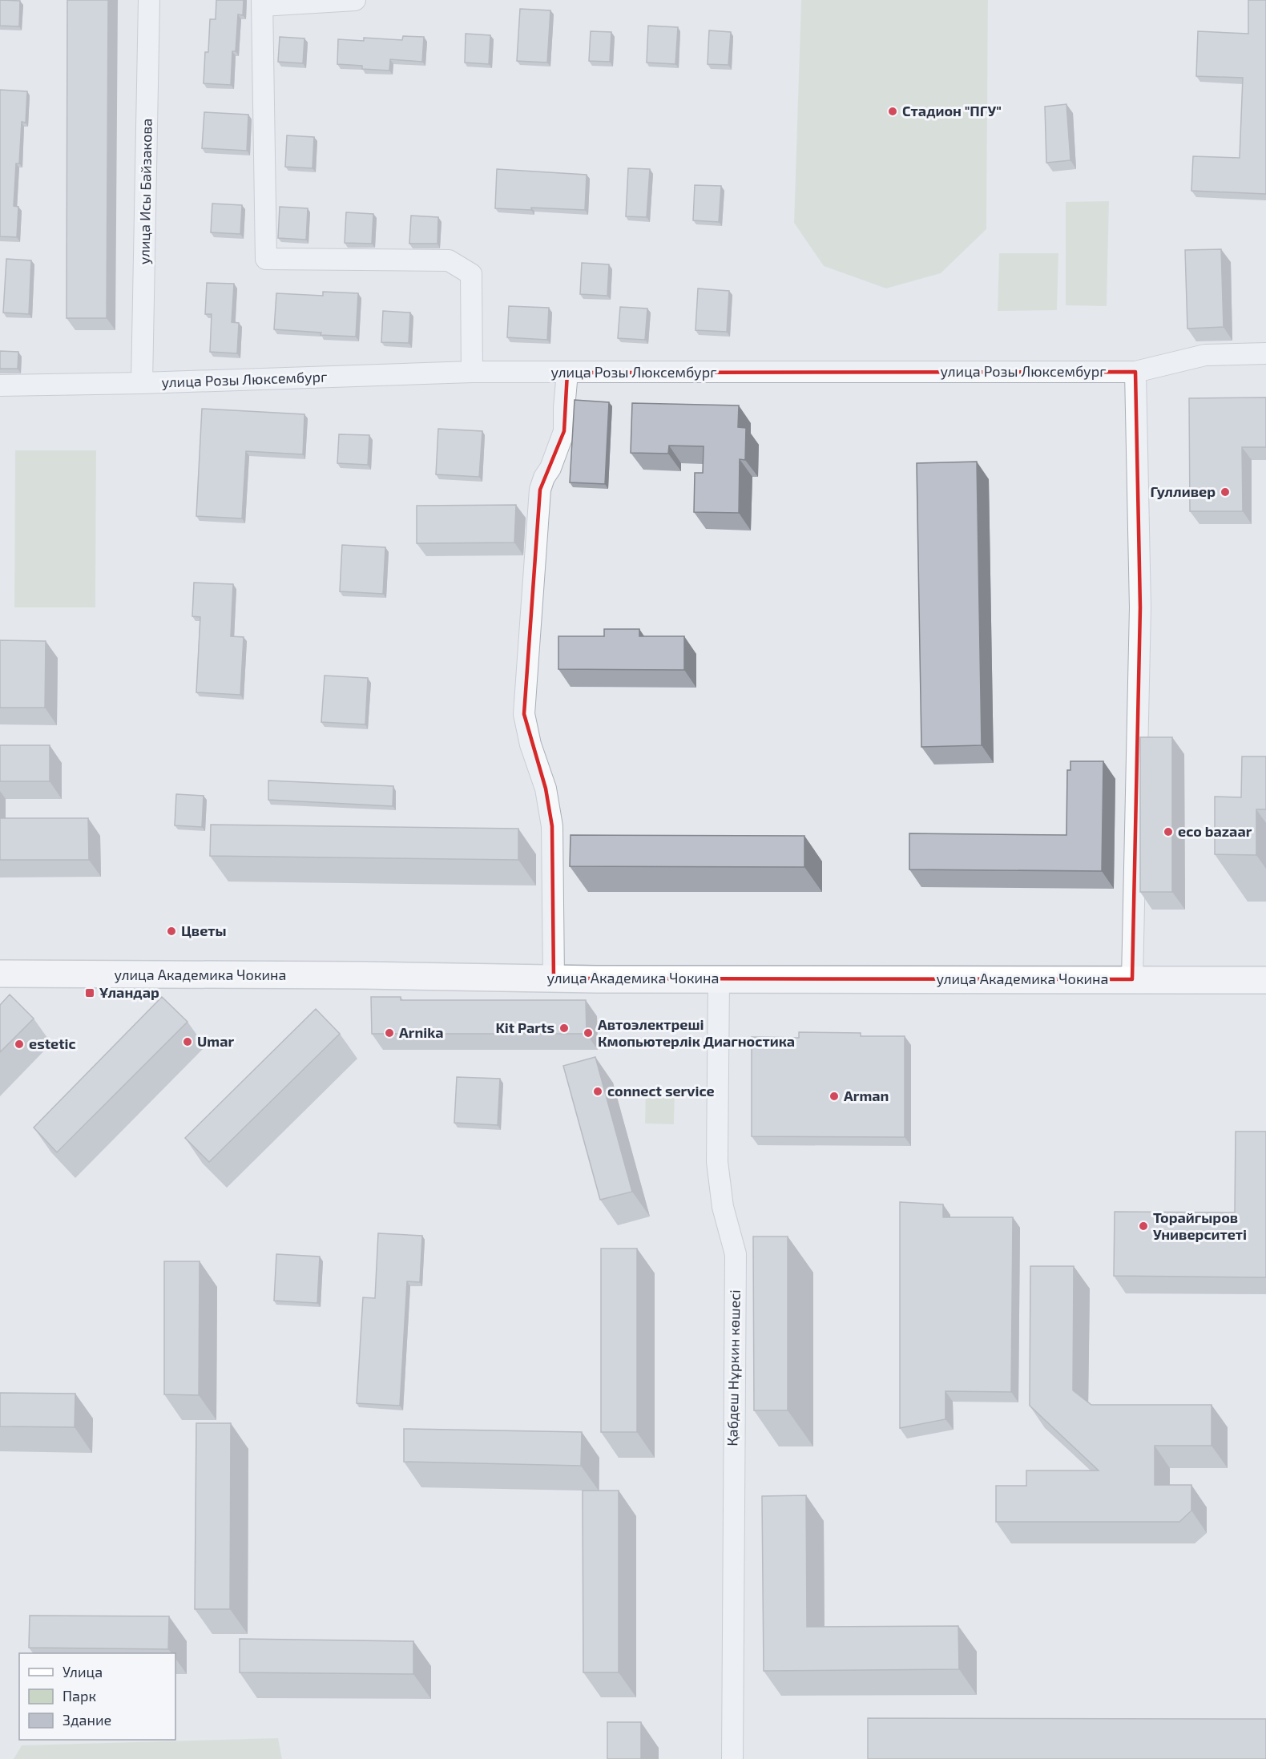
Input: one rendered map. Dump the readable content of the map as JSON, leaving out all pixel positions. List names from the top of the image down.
{
  "streets": {
    "main road": ["улица Академика Чокина"],
    "street": ["улица Исы Байзакова", "улица Розы Люксембург", "Қабдеш Нұркин көшесі"]
  },
  "crossings": [
    ["улица Исы Байзакова", "улица Розы Люксембург"],
    ["улица Академика Чокина", "Қабдеш Нұркин көшесі"]
  ],
  "places": {
    "other": [
      "Стадион \"ПГУ\"",
      "Гулливер",
      "eco bazaar",
      "Цветы",
      "Kit Parts",
      "Arnika",
      "Автоэлектреші Кмопьютерлік Диагностика",
      "Umar",
      "estetic",
      "connect service",
      "Arman",
      "Торайгыров Университеті"
    ],
    "transit": ["Ұландар"]
  },
  "legend": ["Улица", "Парк", "Здание"]
}
